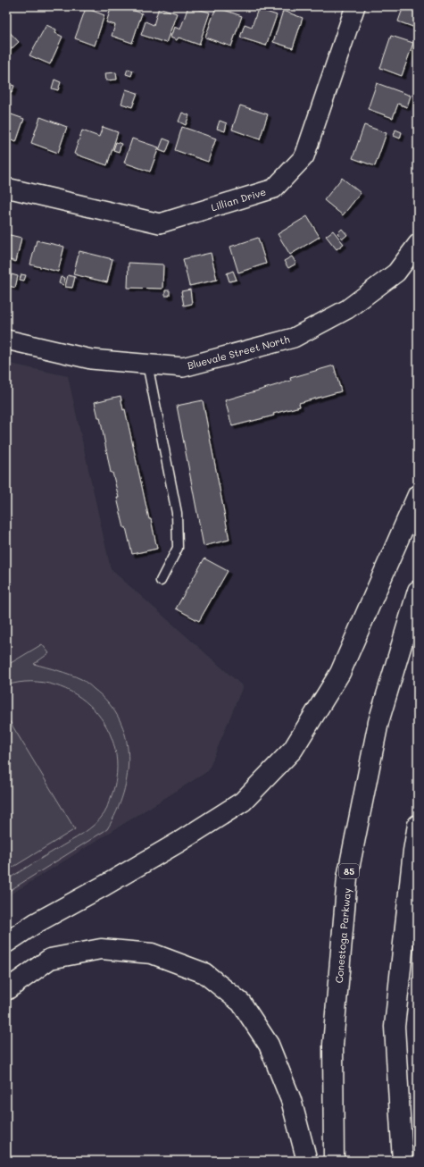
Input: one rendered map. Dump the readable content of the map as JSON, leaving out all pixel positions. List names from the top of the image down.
{
  "streets": {
    "highway": ["85", "Conestoga Parkway"],
    "street": ["Lillian Drive", "Bluevale Street North"]
  }
}
